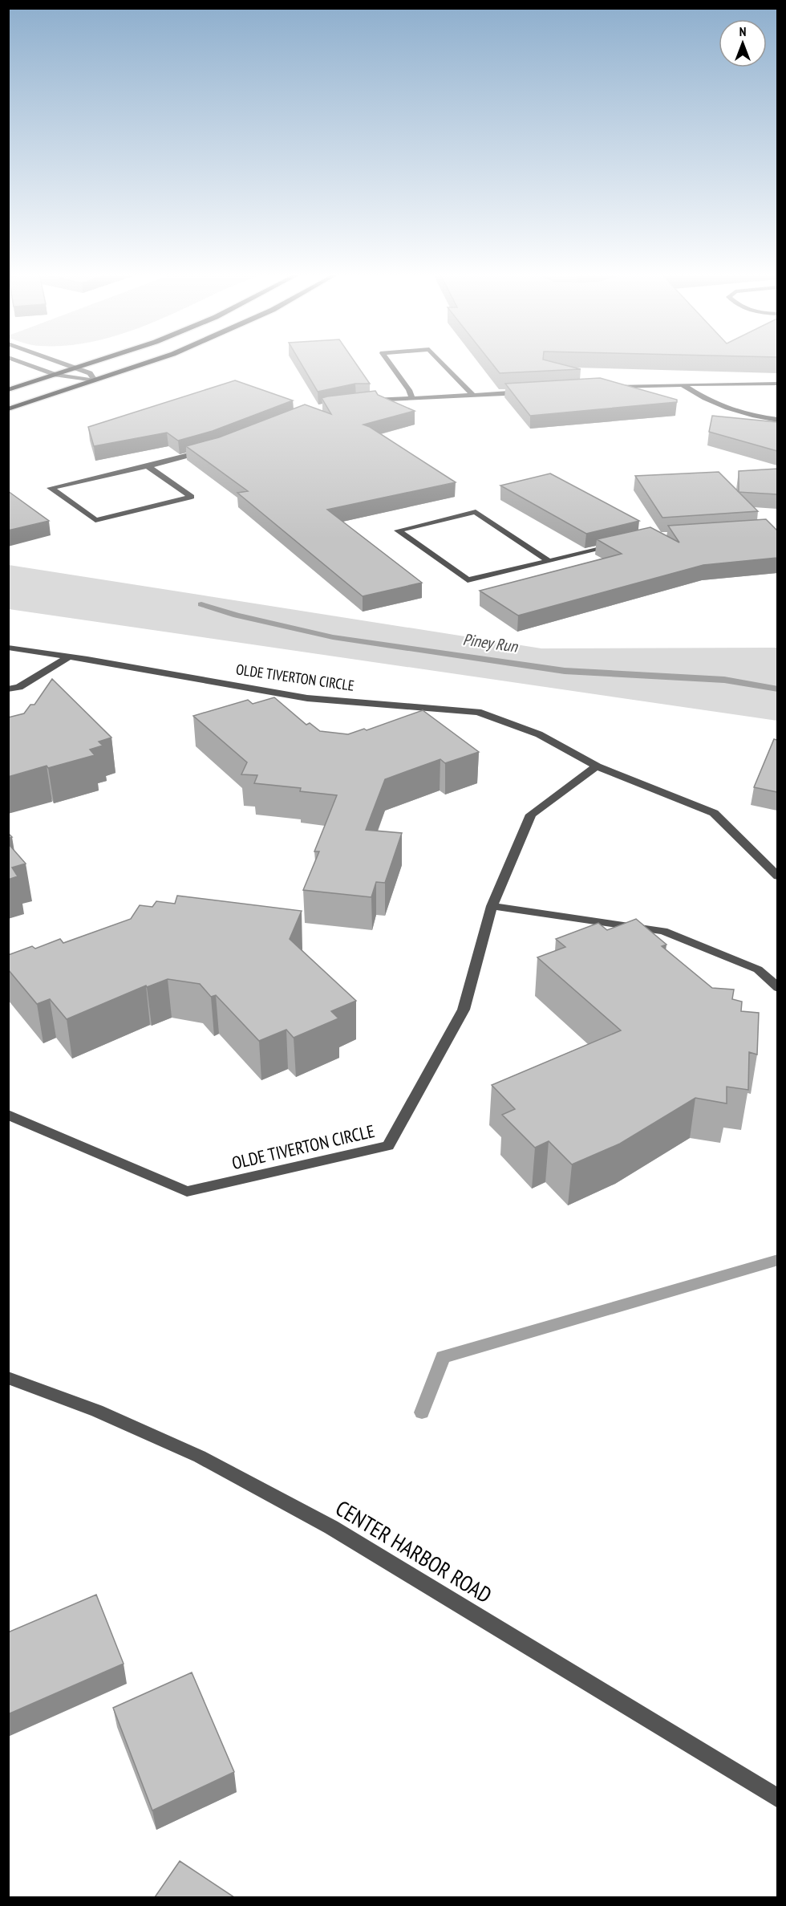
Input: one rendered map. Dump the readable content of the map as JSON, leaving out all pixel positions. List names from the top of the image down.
{
  "streets": {
    "street": ["OLDE TIVERTON CIRCLE", "CENTER HARBOR ROAD"]
  },
  "water": ["Piney Run"],
  "north": "top"
}
